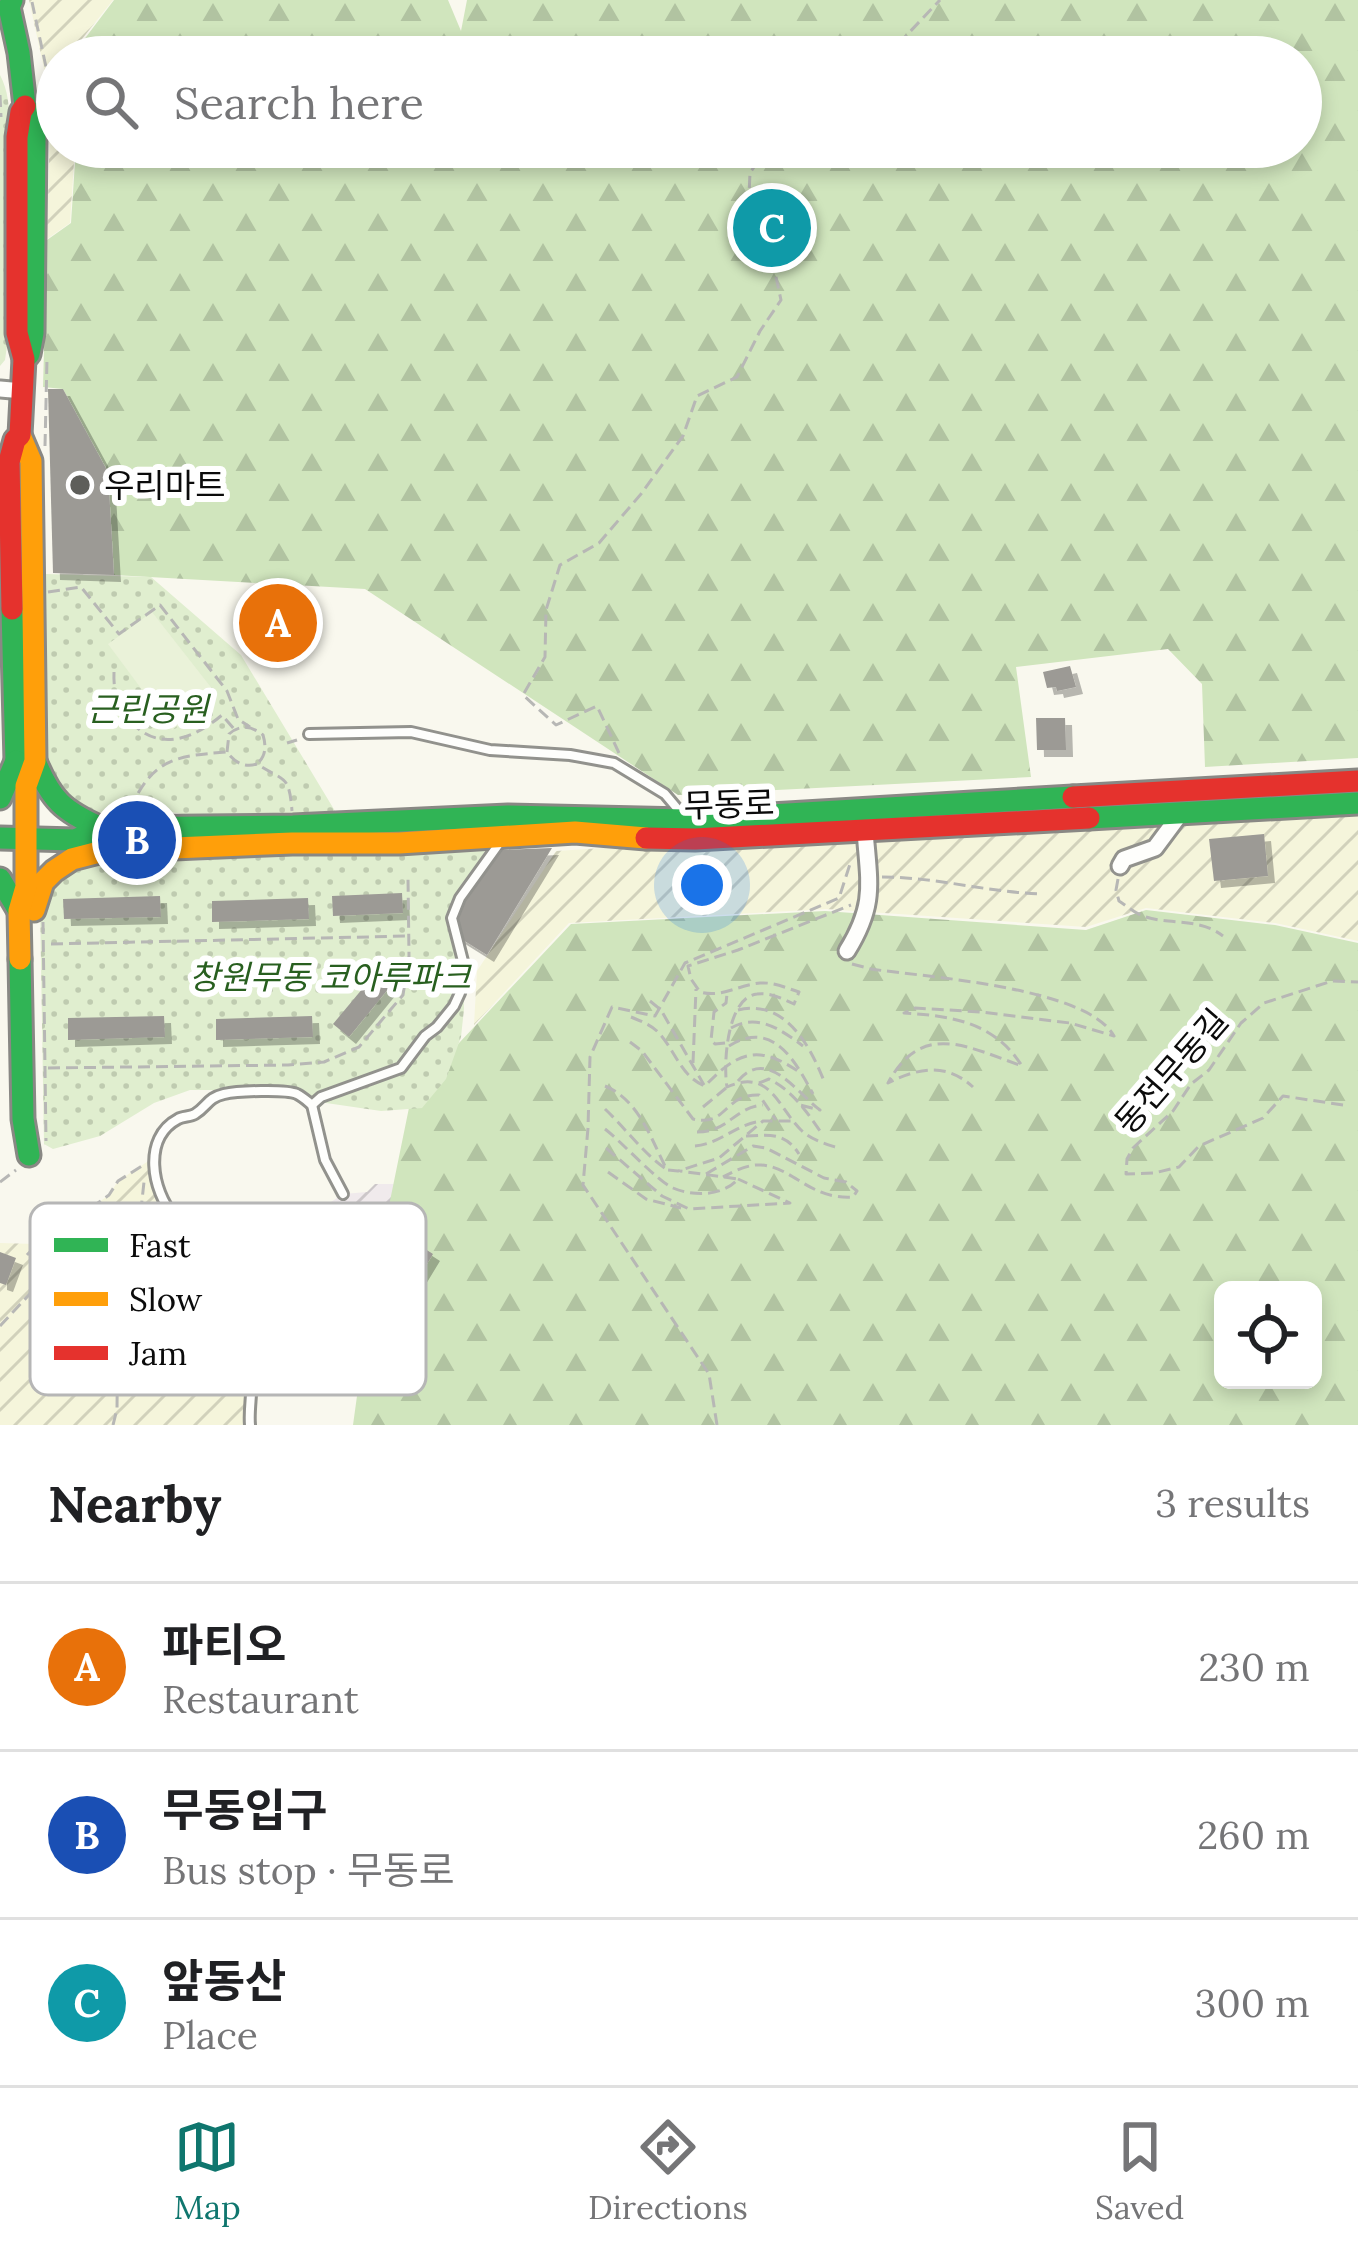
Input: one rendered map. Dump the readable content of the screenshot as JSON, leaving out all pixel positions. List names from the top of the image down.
{
  "streets": {
    "main road": ["무동로"],
    "path": ["동전무동길"]
  },
  "parks": ["근린공원", "창원무동 코아루파크"],
  "places": ["우리마트"],
  "legend": ["Fast", "Slow", "Jam"],
  "page": {
    "search": "Search here",
    "pins": ["C", "A", "B"],
    "heading": ["Nearby", "3 results"],
    "list": [
      {
        "mark": "A",
        "name": "파티오",
        "note": "Restaurant",
        "value": "230 m"
      },
      {
        "mark": "B",
        "name": "무동입구",
        "note": "Bus stop · 무동로",
        "value": "260 m"
      },
      {
        "mark": "C",
        "name": "앞동산",
        "note": "Place",
        "value": "300 m"
      }
    ],
    "nav": ["Map", "Directions", "Saved"]
  }
}
